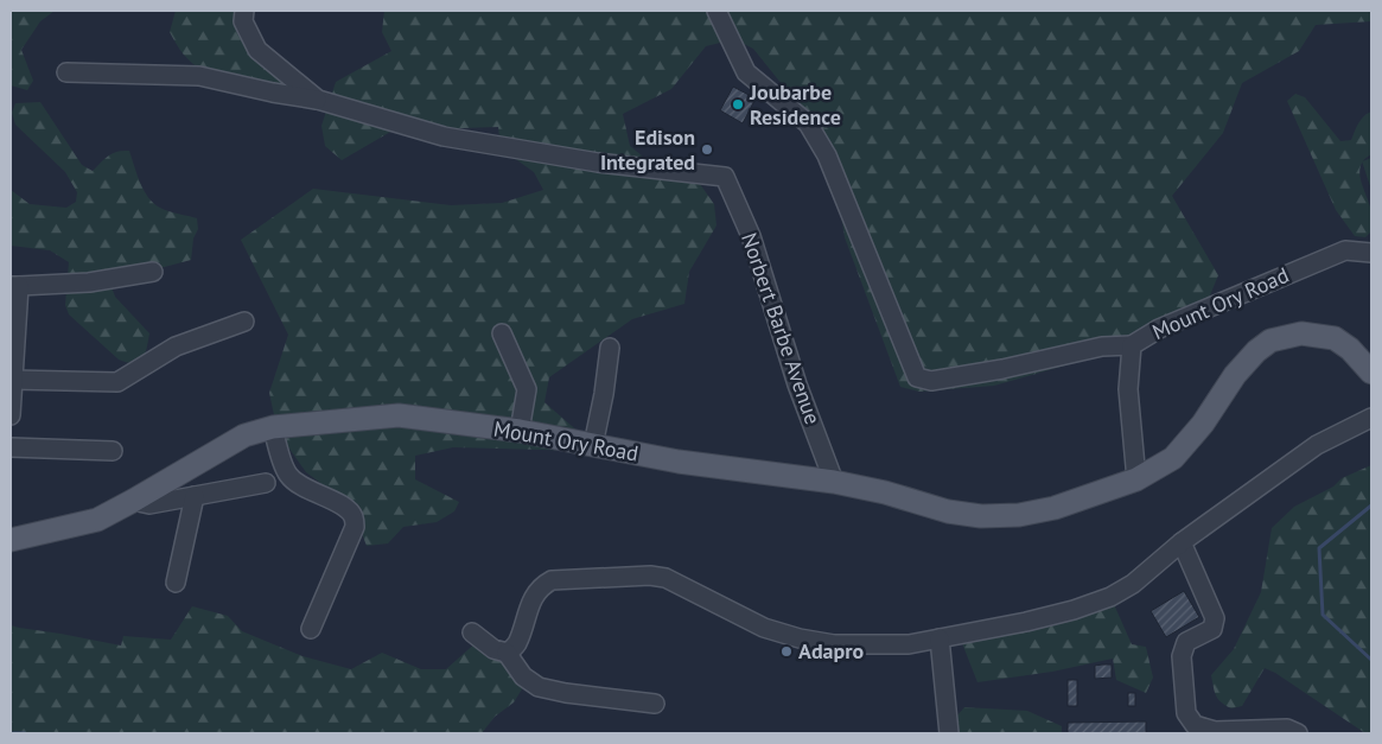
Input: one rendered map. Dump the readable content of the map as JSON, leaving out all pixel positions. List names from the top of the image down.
{
  "streets": {
    "main road": ["Mount Ory Road"],
    "street": ["Norbert Barbe Avenue"]
  },
  "crossings": [
    ["Mount Ory Road", "Norbert Barbe Avenue"]
  ],
  "places": ["Joubarbe Residence", "Edison Integrated", "Adapro"]
}
